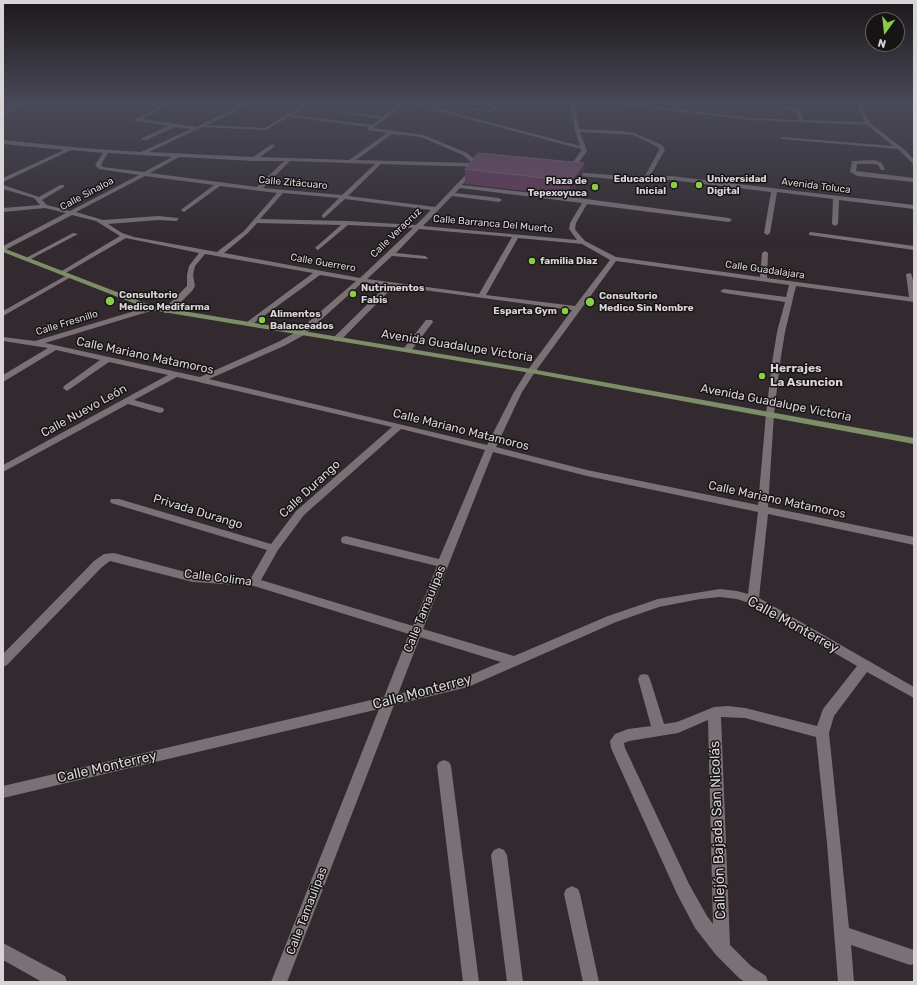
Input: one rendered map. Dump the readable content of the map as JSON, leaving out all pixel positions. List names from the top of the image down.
{
  "streets": {
    "main road": ["Avenida Guadalupe Victoria"],
    "street": [
      "Calle Zitácuaro",
      "Avenida Toluca",
      "Calle Sinaloa",
      "Calle Barranca Del Muerto",
      "Calle Veracruz",
      "Calle Guerrero",
      "Calle Guadalajara",
      "Calle Fresnillo",
      "Calle Mariano Matamoros",
      "Calle Nuevo León",
      "Calle Durango",
      "Privada Durango",
      "Calle Colima",
      "Calle Tamaulipas",
      "Calle Monterrey",
      "Callejón Bajada San Nicolás"
    ]
  },
  "crossings": [
    ["Calle Zitácuaro", "Calle Sinaloa"],
    ["Calle Zitácuaro", "Calle Veracruz"],
    ["Calle Sinaloa", "Calle Guerrero"],
    ["Calle Sinaloa", "Avenida Guadalupe Victoria"],
    ["Calle Barranca Del Muerto", "Calle Veracruz"],
    ["Calle Barranca Del Muerto", "Calle Guerrero"],
    ["Calle Veracruz", "Calle Guerrero"],
    ["Calle Veracruz", "Avenida Guadalupe Victoria"],
    ["Calle Veracruz", "Calle Mariano Matamoros"],
    ["Calle Guerrero", "Calle Tamaulipas"],
    ["Calle Guadalajara", "Calle Tamaulipas"],
    ["Calle Fresnillo", "Avenida Guadalupe Victoria"],
    ["Calle Fresnillo", "Calle Mariano Matamoros"],
    ["Avenida Guadalupe Victoria", "Calle Tamaulipas"],
    ["Calle Mariano Matamoros", "Calle Nuevo León"],
    ["Calle Mariano Matamoros", "Calle Durango"],
    ["Calle Mariano Matamoros", "Calle Tamaulipas"],
    ["Calle Durango", "Privada Durango"],
    ["Calle Durango", "Calle Colima"],
    ["Calle Colima", "Calle Tamaulipas"],
    ["Calle Colima", "Calle Monterrey"],
    ["Calle Tamaulipas", "Calle Monterrey"]
  ],
  "places": [
    "Educacion Inicial",
    "Universidad Digital",
    "Plaza de Tepexoyuca",
    "familia Diaz",
    "Nutrimentos Fabis",
    "Consultorio Medico Medifarma",
    "Consultorio Medico Sin Nombre",
    "Esparta Gym",
    "Alimentos Balanceados",
    "Herrajes La Asuncion"
  ],
  "north": "bottom"
}
